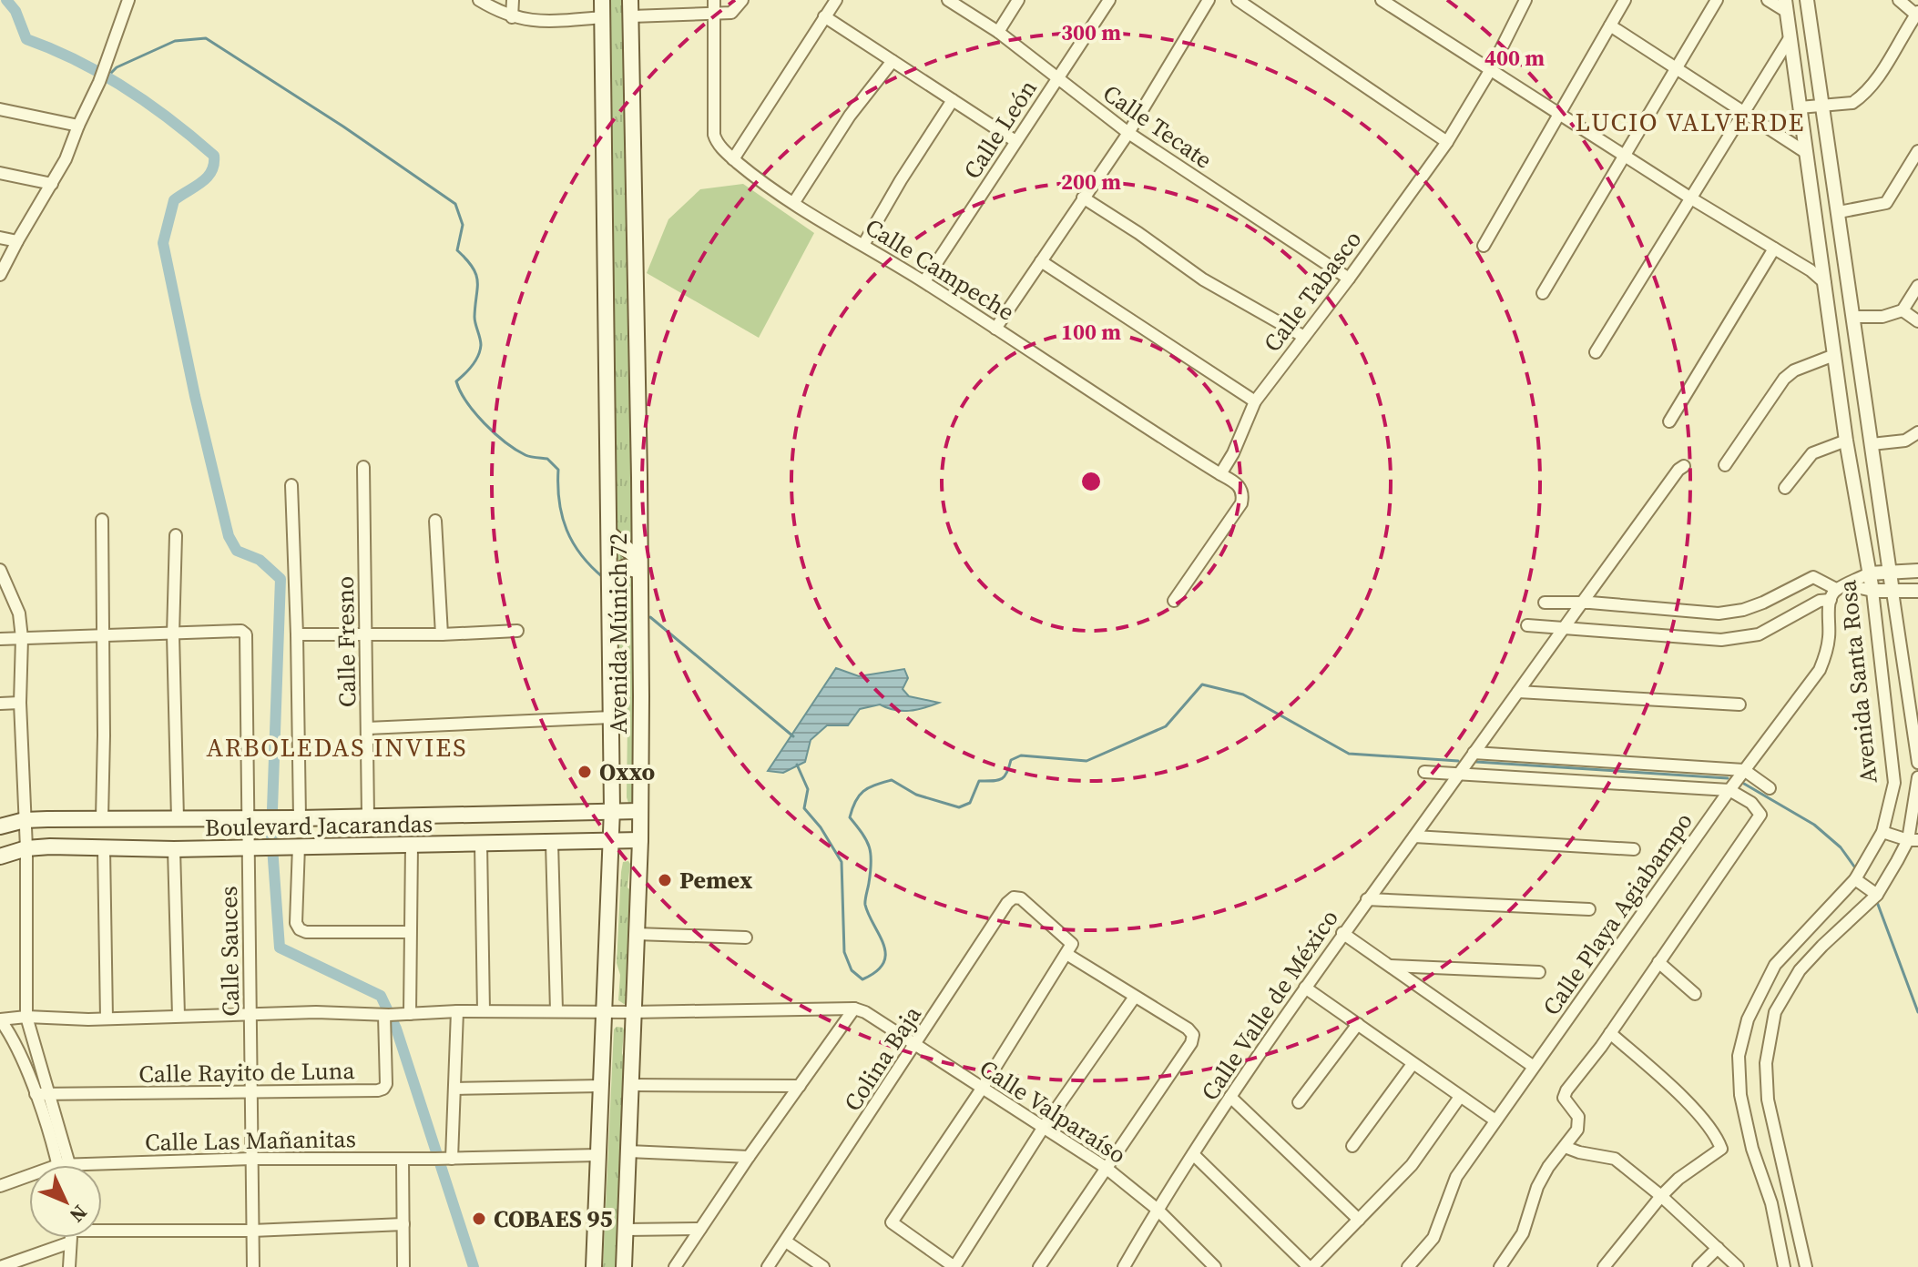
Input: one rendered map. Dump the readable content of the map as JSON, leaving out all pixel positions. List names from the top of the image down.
{
  "streets": {
    "main road": ["Avenida Múnich 72", "Boulevard Jacarandas"],
    "street": [
      "Calle Tecate",
      "Calle León",
      "Calle Campeche",
      "Calle Tabasco",
      "Calle Fresno",
      "Avenida Santa Rosa",
      "Calle Playa Agiabampo",
      "Calle Sauces",
      "Calle Valle de México",
      "Colina Baja",
      "Calle Rayito de Luna",
      "Calle Valparaíso",
      "Calle Las Mañanitas"
    ]
  },
  "crossings": [
    ["Calle Tecate", "Calle León"],
    ["Calle Tecate", "Calle Tabasco"],
    ["Calle León", "Calle Campeche"],
    ["Calle Campeche", "Calle Tabasco"],
    ["Avenida Múnich 72", "Boulevard Jacarandas"],
    ["Avenida Múnich 72", "Calle Las Mañanitas"],
    ["Calle Fresno", "Boulevard Jacarandas"],
    ["Boulevard Jacarandas", "Calle Sauces"],
    ["Calle Sauces", "Calle Rayito de Luna"],
    ["Calle Sauces", "Calle Las Mañanitas"],
    ["Calle Valle de México", "Calle Valparaíso"],
    ["Colina Baja", "Calle Valparaíso"]
  ],
  "districts": ["LUCIO VALVERDE", "ARBOLEDAS INVIES"],
  "places": ["Oxxo", "Pemex", "COBAES 95"],
  "north": "bottom right",
  "rings": [
    "300 m",
    "400 m",
    "200 m",
    "100 m"
  ]
}
